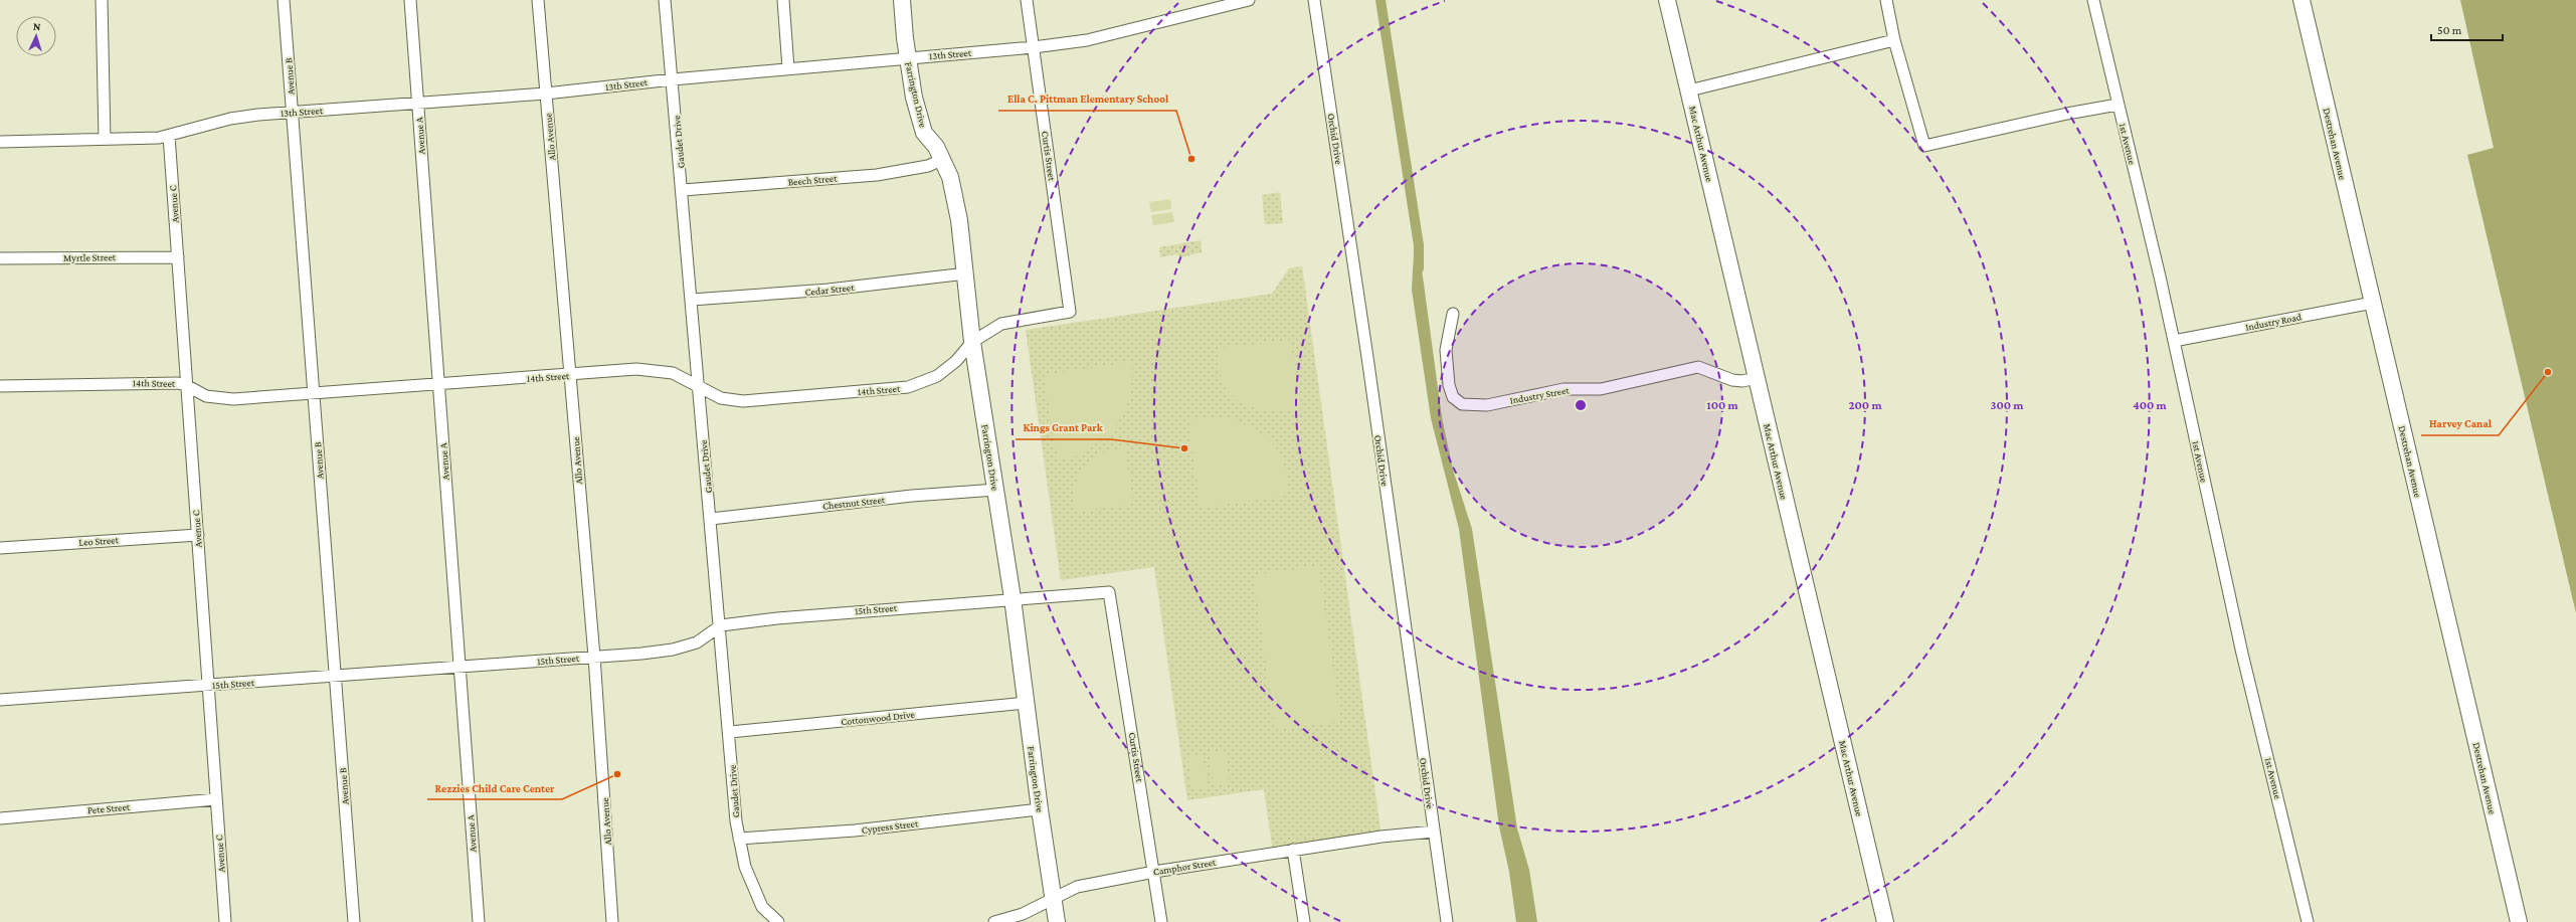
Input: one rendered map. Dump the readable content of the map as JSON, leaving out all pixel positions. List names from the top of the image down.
{
  "streets": {
    "street": [
      "13th Street",
      "Avenue B",
      "Farrington Drive",
      "Avenue A",
      "Allo Avenue",
      "Orchid Drive",
      "Gaudet Drive",
      "Mac Arthur Avenue",
      "1st Avenue",
      "Destrehan Avenue",
      "Curtis Street",
      "Beech Street",
      "Avenue C",
      "Myrtle Street",
      "Cedar Street",
      "Industry Road",
      "14th Street",
      "Industry Street",
      "Chestnut Street",
      "Leo Street",
      "15th Street",
      "Cottonwood Drive",
      "Pete Street",
      "Cypress Street",
      "Camphor Street"
    ]
  },
  "crossings": [
    ["13th Street", "Avenue B"],
    ["13th Street", "Farrington Drive"],
    ["13th Street", "Avenue A"],
    ["13th Street", "Allo Avenue"],
    ["13th Street", "Gaudet Drive"],
    ["13th Street", "Curtis Street"],
    ["13th Street", "Avenue C"],
    ["Avenue B", "14th Street"],
    ["Avenue B", "15th Street"],
    ["Farrington Drive", "Beech Street"],
    ["Farrington Drive", "Cedar Street"],
    ["Farrington Drive", "14th Street"],
    ["Farrington Drive", "Chestnut Street"],
    ["Farrington Drive", "15th Street"],
    ["Farrington Drive", "Cottonwood Drive"],
    ["Farrington Drive", "Cypress Street"],
    ["Farrington Drive", "Camphor Street"],
    ["Avenue A", "14th Street"],
    ["Avenue A", "15th Street"],
    ["Allo Avenue", "14th Street"],
    ["Allo Avenue", "15th Street"],
    ["Orchid Drive", "Camphor Street"],
    ["Gaudet Drive", "Beech Street"],
    ["Gaudet Drive", "Cedar Street"],
    ["Gaudet Drive", "14th Street"],
    ["Gaudet Drive", "Chestnut Street"],
    ["Gaudet Drive", "15th Street"],
    ["Gaudet Drive", "Cottonwood Drive"],
    ["Gaudet Drive", "Cypress Street"],
    ["Mac Arthur Avenue", "Industry Street"],
    ["1st Avenue", "Industry Road"],
    ["Destrehan Avenue", "Industry Road"],
    ["Curtis Street", "14th Street"],
    ["Curtis Street", "15th Street"],
    ["Curtis Street", "Camphor Street"],
    ["Avenue C", "Myrtle Street"],
    ["Avenue C", "14th Street"],
    ["Avenue C", "Leo Street"],
    ["Avenue C", "15th Street"],
    ["Avenue C", "Pete Street"]
  ],
  "places": [
    "Ella C. Pittman Elementary School",
    "Harvey Canal",
    "Kings Grant Park",
    "Rezzies Child Care Center"
  ],
  "scale_bar": "50 m",
  "north": "top",
  "rings": [
    "100 m",
    "200 m",
    "300 m",
    "400 m"
  ]
}
